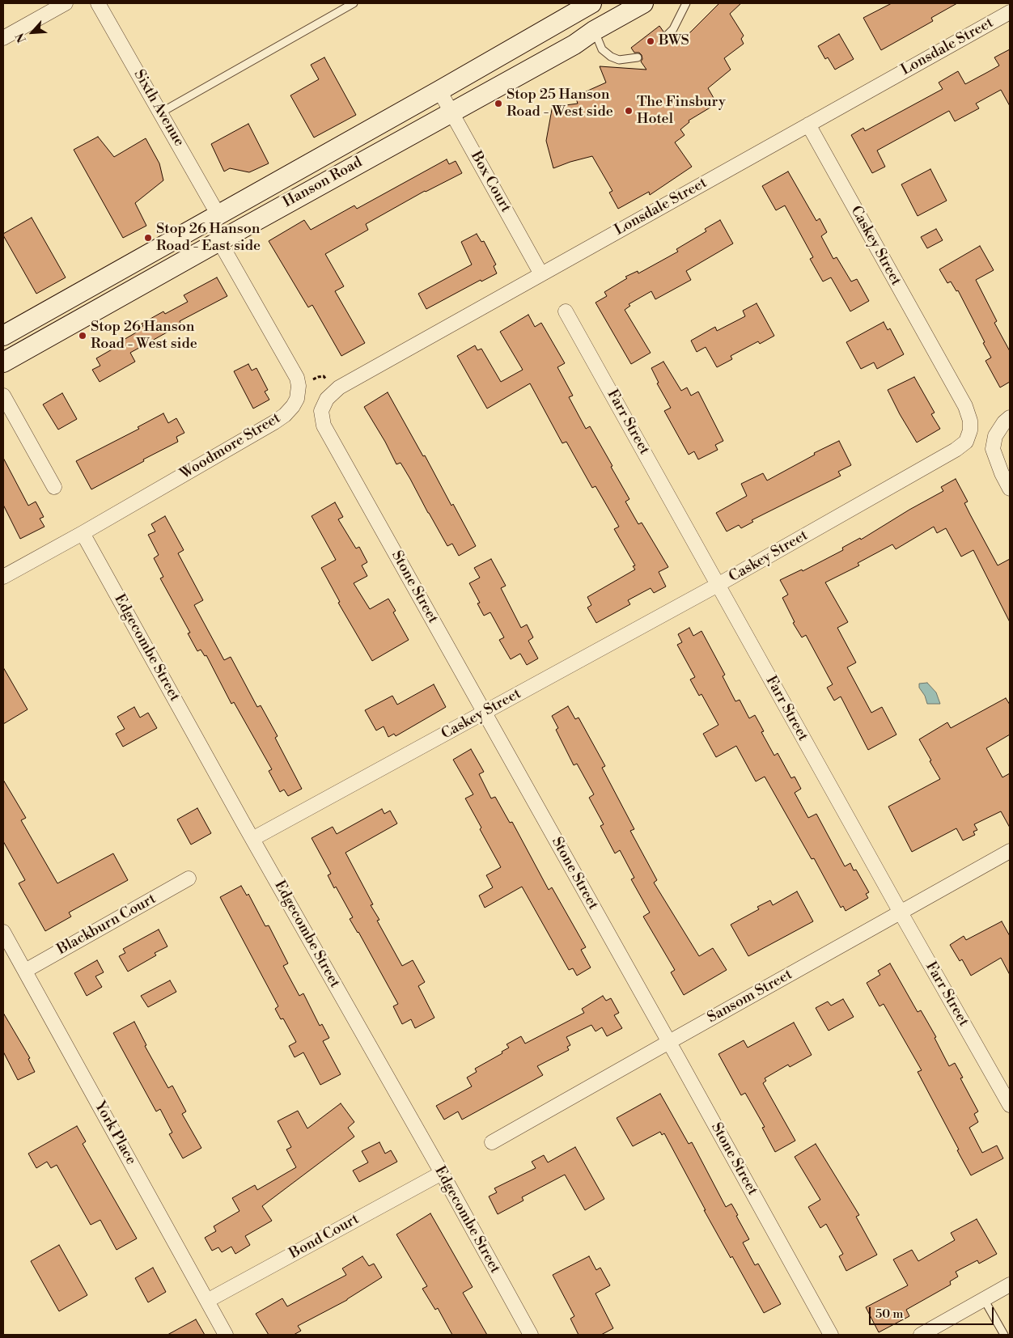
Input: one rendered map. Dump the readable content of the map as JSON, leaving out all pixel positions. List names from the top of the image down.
{
  "streets": {
    "main road": ["Hanson Road"],
    "street": [
      "Lonsdale Street",
      "Sixth Avenue",
      "Box Court",
      "Caskey Street",
      "Farr Street",
      "Woodmore Street",
      "Stone Street",
      "Edgecombe Street",
      "Blackburn Court",
      "Sansom Street",
      "York Place",
      "Bond Court"
    ]
  },
  "crossings": [
    ["Lonsdale Street", "Box Court"],
    ["Lonsdale Street", "Caskey Street"],
    ["Lonsdale Street", "Stone Street"],
    ["Sixth Avenue", "Hanson Road"],
    ["Box Court", "Hanson Road"],
    ["Hanson Road", "Woodmore Street"],
    ["Caskey Street", "Farr Street"],
    ["Caskey Street", "Stone Street"],
    ["Caskey Street", "Edgecombe Street"],
    ["Farr Street", "Sansom Street"],
    ["Woodmore Street", "Edgecombe Street"],
    ["Stone Street", "Sansom Street"],
    ["Edgecombe Street", "Bond Court"],
    ["Blackburn Court", "York Place"],
    ["York Place", "Bond Court"]
  ],
  "places": [
    "BWS",
    "Stop 25 Hanson Road - West side",
    "The Finsbury Hotel",
    "Stop 26 Hanson Road - East side",
    "Stop 26 Hanson Road - West side"
  ],
  "scale_bar": "50 m",
  "north": "bottom left"
}
